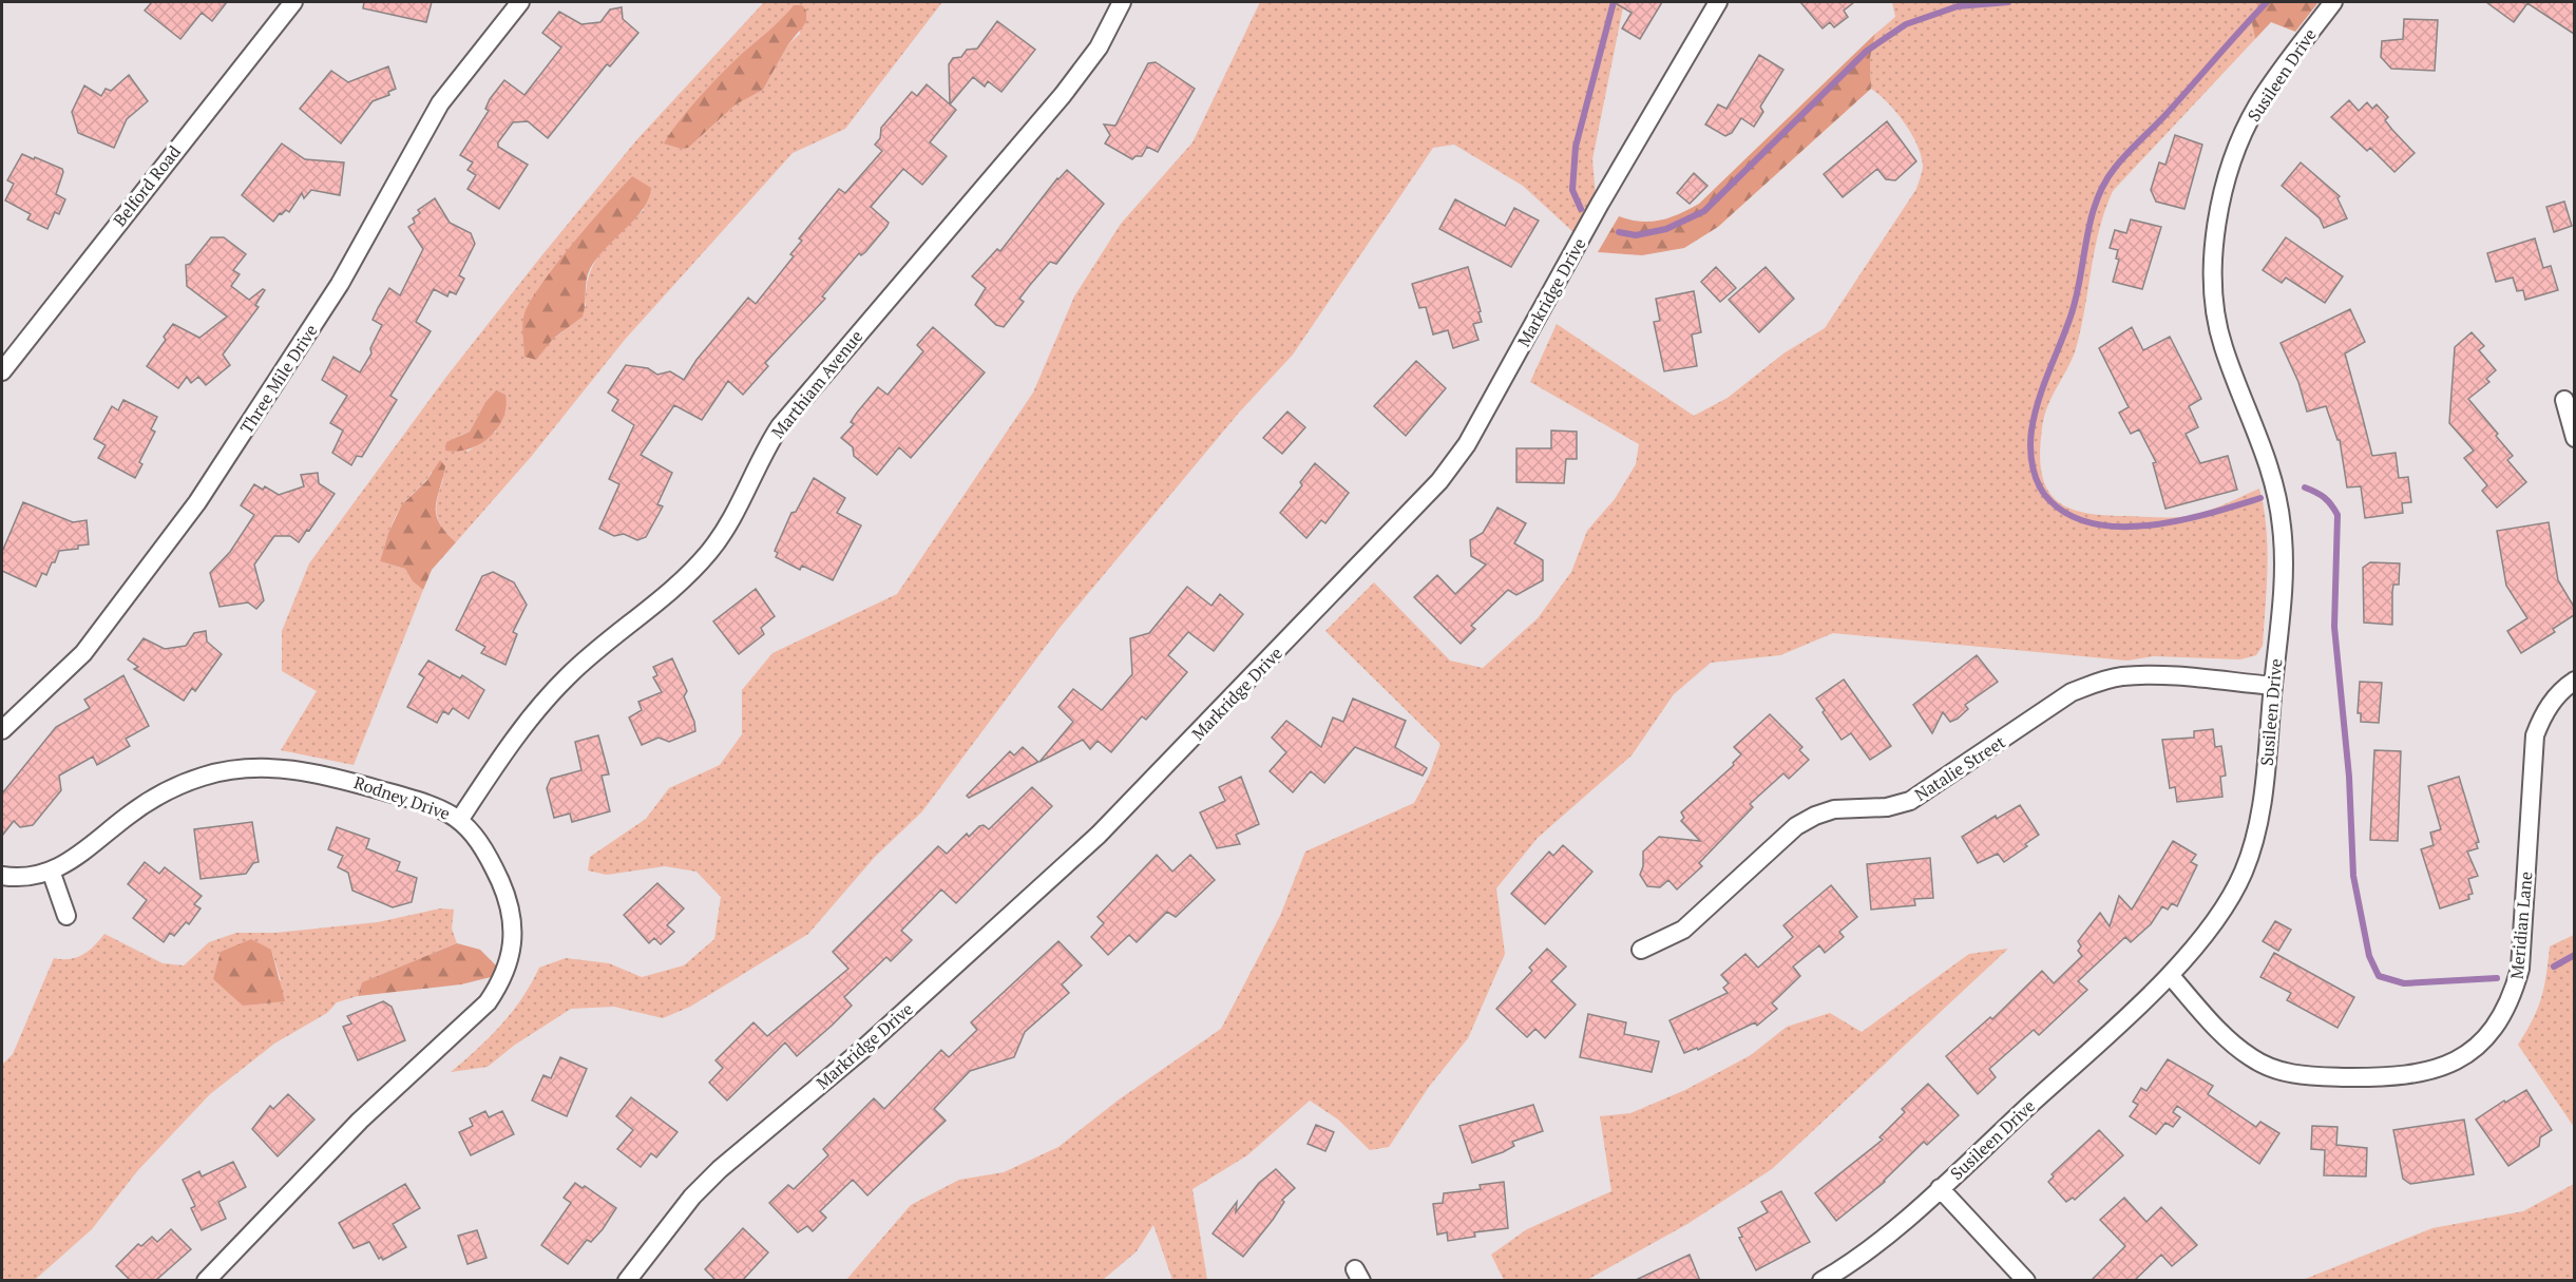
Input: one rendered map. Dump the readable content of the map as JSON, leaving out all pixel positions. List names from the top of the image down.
{
  "streets": {
    "street": [
      "Susileen Drive",
      "Belford Road",
      "Markridge Drive",
      "Three Mile Drive",
      "Marthiam Avenue",
      "Natalie Street",
      "Rodney Drive",
      "Meridian Lane"
    ]
  },
  "crossings": [
    ["Susileen Drive", "Natalie Street"],
    ["Susileen Drive", "Meridian Lane"],
    ["Marthiam Avenue", "Rodney Drive"]
  ]
}
